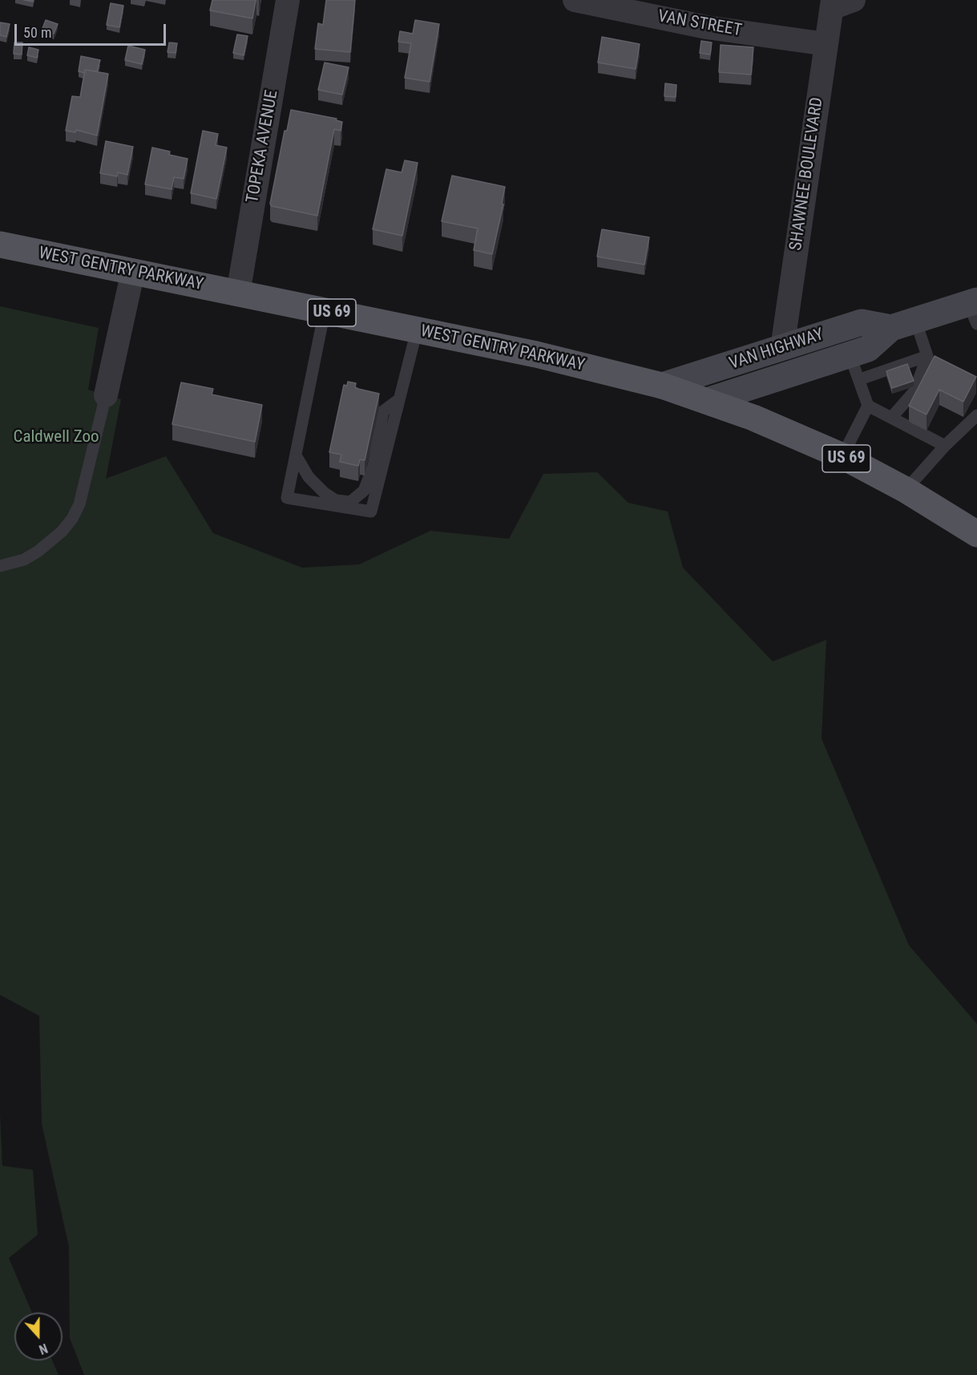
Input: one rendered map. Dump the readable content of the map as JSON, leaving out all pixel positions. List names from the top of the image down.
{
  "streets": {
    "main road": ["WEST GENTRY PARKWAY", "US 69", "VAN HIGHWAY"],
    "street": ["VAN STREET", "TOPEKA AVENUE", "SHAWNEE BOULEVARD"]
  },
  "crossings": [
    ["VAN STREET", "SHAWNEE BOULEVARD"],
    ["TOPEKA AVENUE", "WEST GENTRY PARKWAY"],
    ["SHAWNEE BOULEVARD", "VAN HIGHWAY"],
    ["WEST GENTRY PARKWAY", "VAN HIGHWAY"]
  ],
  "parks": ["Caldwell Zoo"],
  "scale_bar": "50 m",
  "north": "bottom"
}
